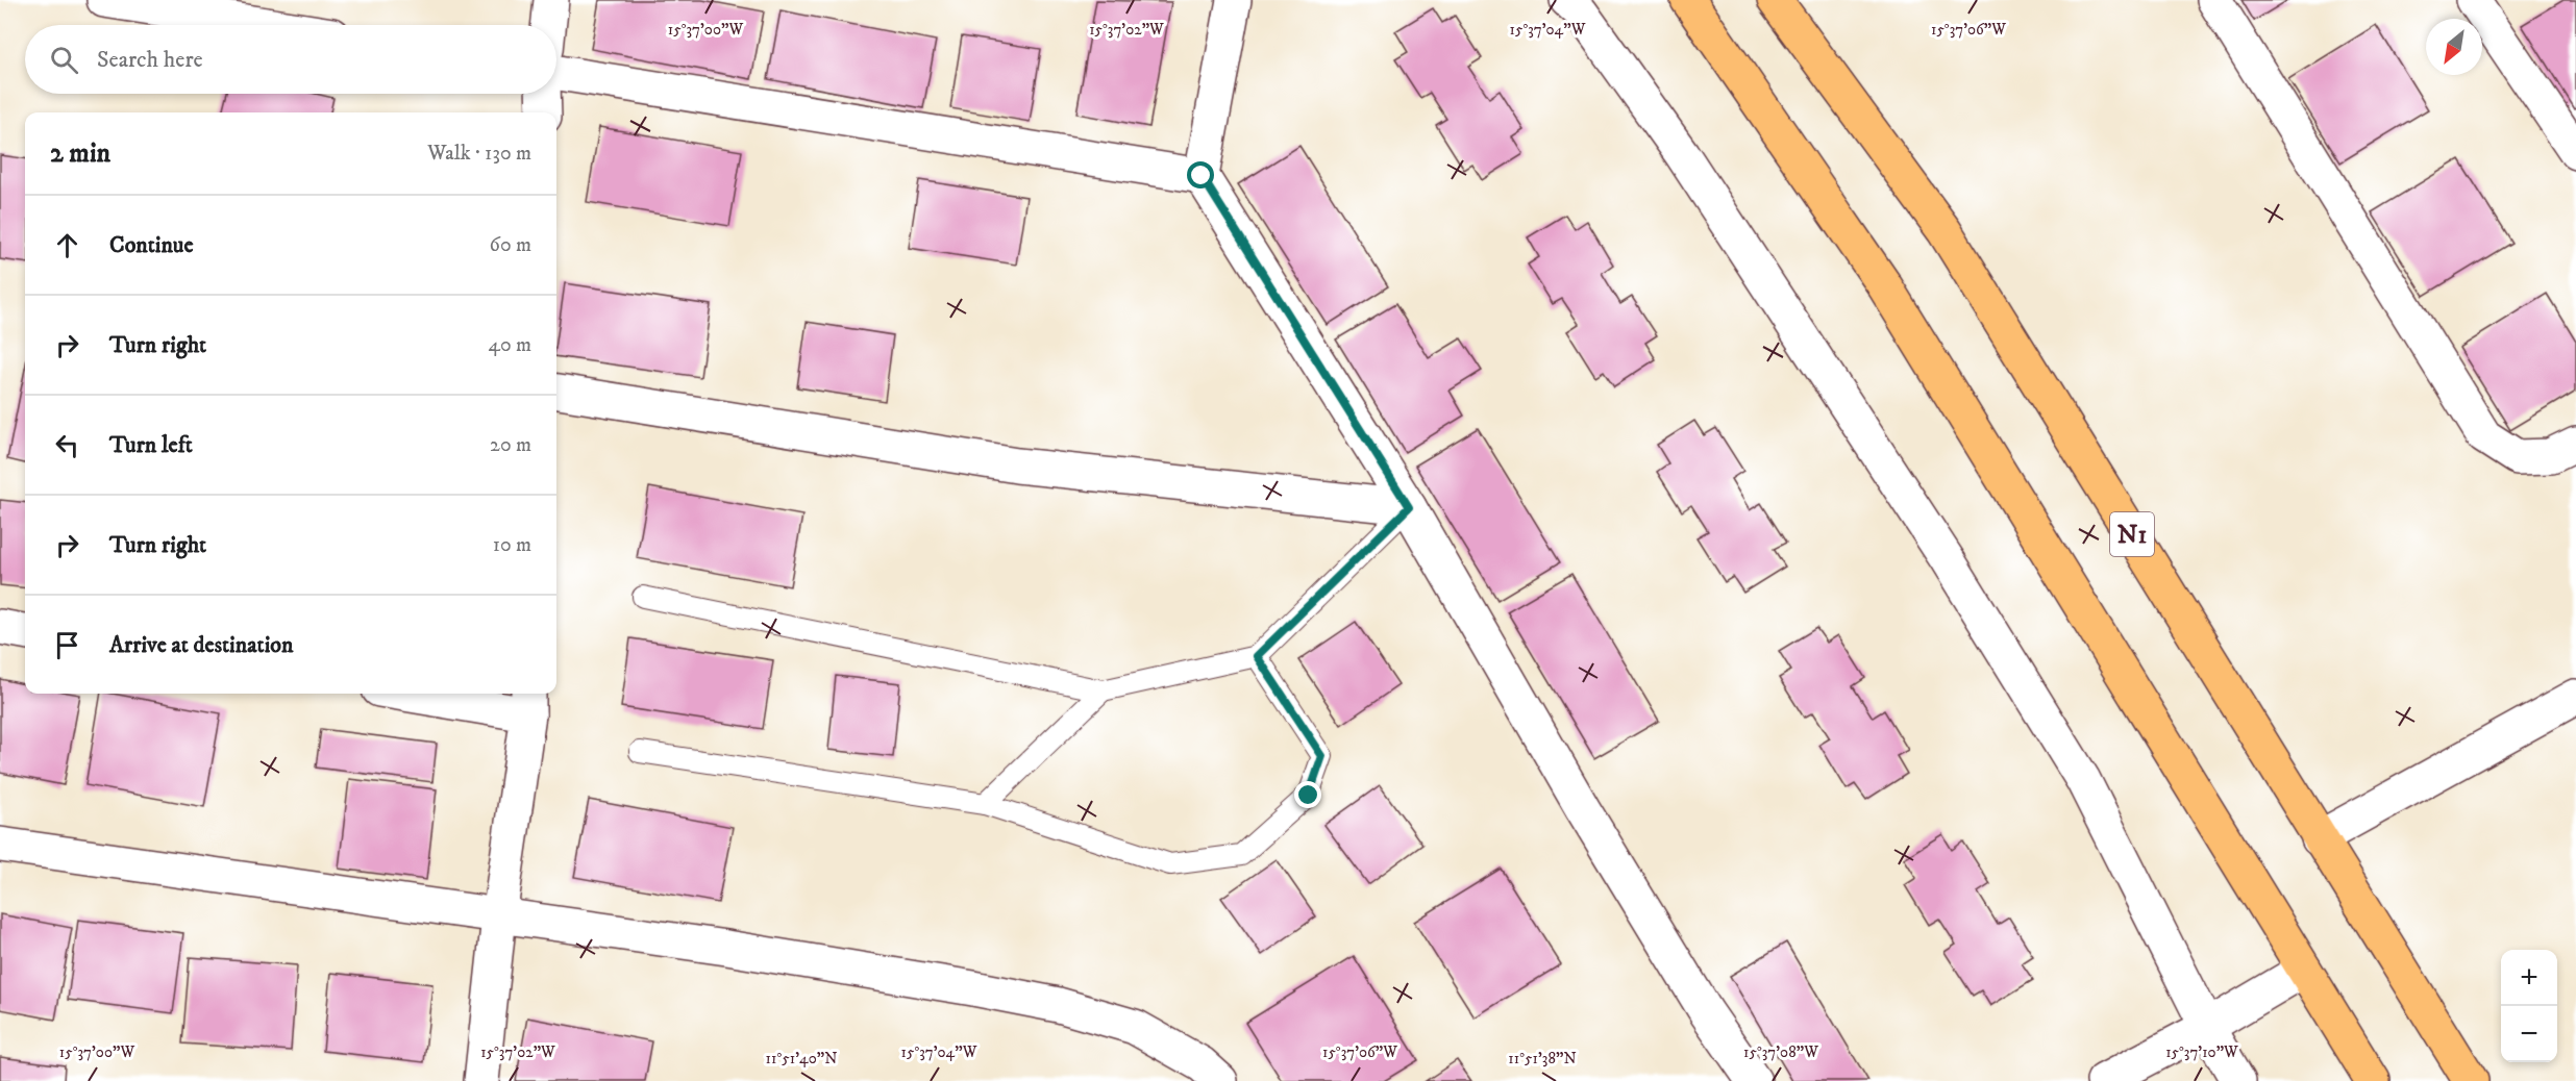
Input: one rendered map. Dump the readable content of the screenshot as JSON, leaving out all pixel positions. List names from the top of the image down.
{
  "streets": {
    "main road": ["N1"]
  },
  "north": "bottom left",
  "page": {
    "search": "Search here",
    "heading": ["2 min", "Walk · 130 m"],
    "list": [
      ["Continue", "60 m"],
      ["Turn right", "40 m"],
      ["Turn left", "20 m"],
      ["Turn right", "10 m"],
      "Arrive at destination"
    ],
    "map_buttons": ["+", "−"]
  },
  "coordinates": [
    "15°37'00\"W",
    "15°37'02\"W",
    "15°37'04\"W",
    "15°37'06\"W",
    "15°37'08\"W",
    "15°37'10\"W",
    "11°51'40\"N",
    "11°51'38\"N"
  ]
}
